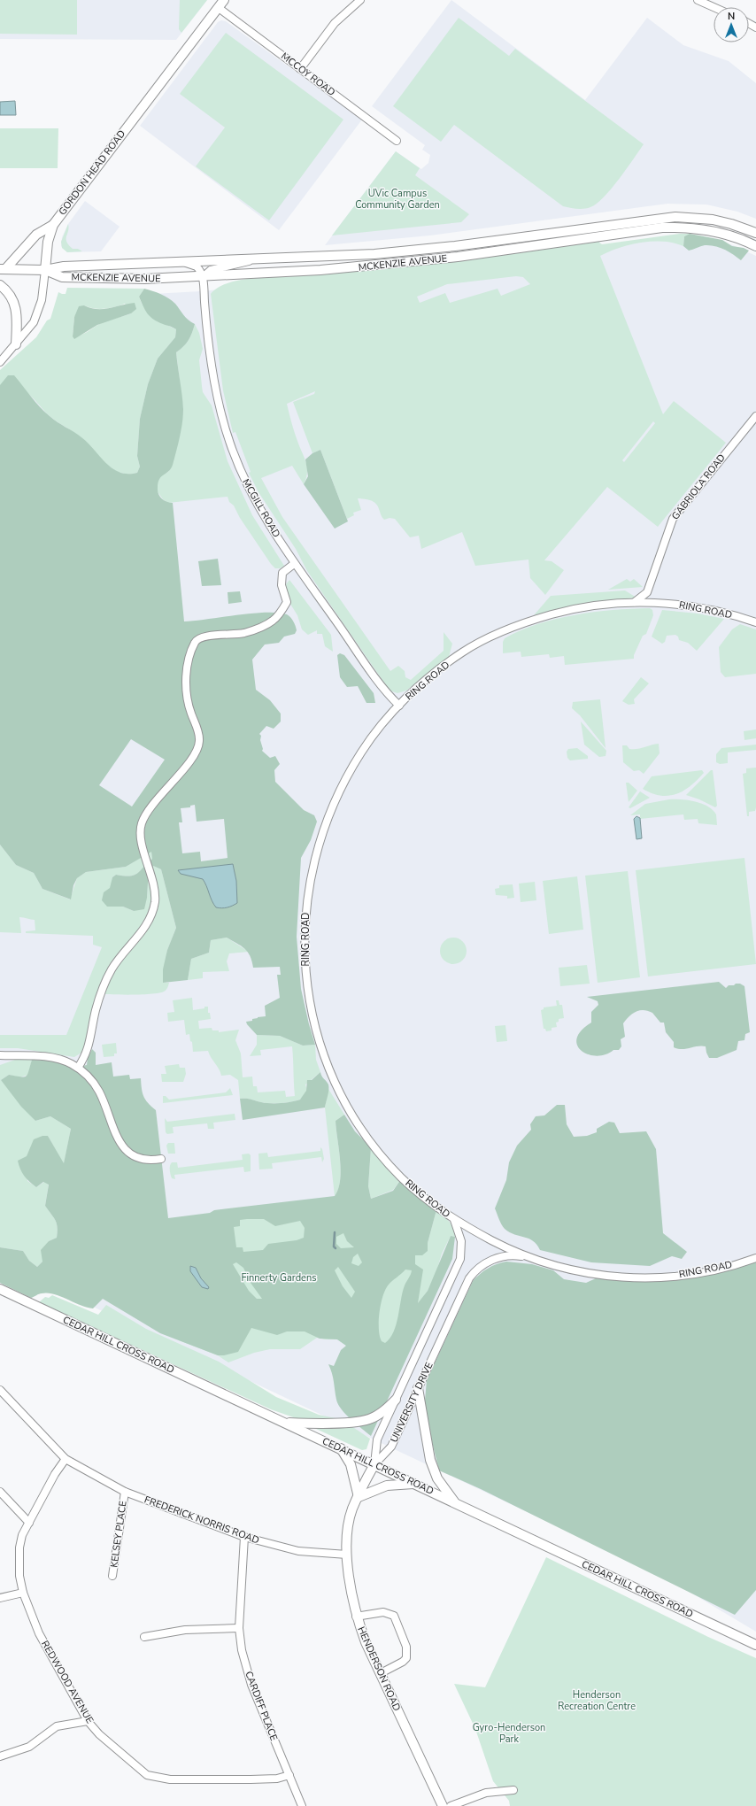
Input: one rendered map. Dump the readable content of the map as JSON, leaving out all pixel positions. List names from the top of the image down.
{
  "streets": {
    "main road": [
      "GORDON HEAD ROAD",
      "MCKENZIE AVENUE",
      "CEDAR HILL CROSS ROAD",
      "HENDERSON ROAD"
    ],
    "street": [
      "MCCOY ROAD",
      "GABRIOLA ROAD",
      "MCGILL ROAD",
      "RING ROAD",
      "UNIVERSITY DRIVE",
      "FREDERICK NORRIS ROAD",
      "KELSEY PLACE",
      "REDWOOD AVENUE",
      "CARDIFF PLACE"
    ]
  },
  "crossings": [
    ["MCCOY ROAD", "GORDON HEAD ROAD"],
    ["GORDON HEAD ROAD", "MCKENZIE AVENUE"],
    ["MCKENZIE AVENUE", "MCGILL ROAD"],
    ["GABRIOLA ROAD", "RING ROAD"],
    ["MCGILL ROAD", "RING ROAD"],
    ["RING ROAD", "UNIVERSITY DRIVE"],
    ["CEDAR HILL CROSS ROAD", "UNIVERSITY DRIVE"],
    ["CEDAR HILL CROSS ROAD", "HENDERSON ROAD"],
    ["UNIVERSITY DRIVE", "HENDERSON ROAD"],
    ["FREDERICK NORRIS ROAD", "KELSEY PLACE"],
    ["FREDERICK NORRIS ROAD", "HENDERSON ROAD"],
    ["FREDERICK NORRIS ROAD", "REDWOOD AVENUE"],
    ["FREDERICK NORRIS ROAD", "CARDIFF PLACE"],
    ["REDWOOD AVENUE", "CARDIFF PLACE"]
  ],
  "parks": [
    "UVic Campus Community Garden",
    "Finnerty Gardens",
    "Henderson Recreation Centre",
    "Gyro-Henderson Park"
  ],
  "north": "top"
}
